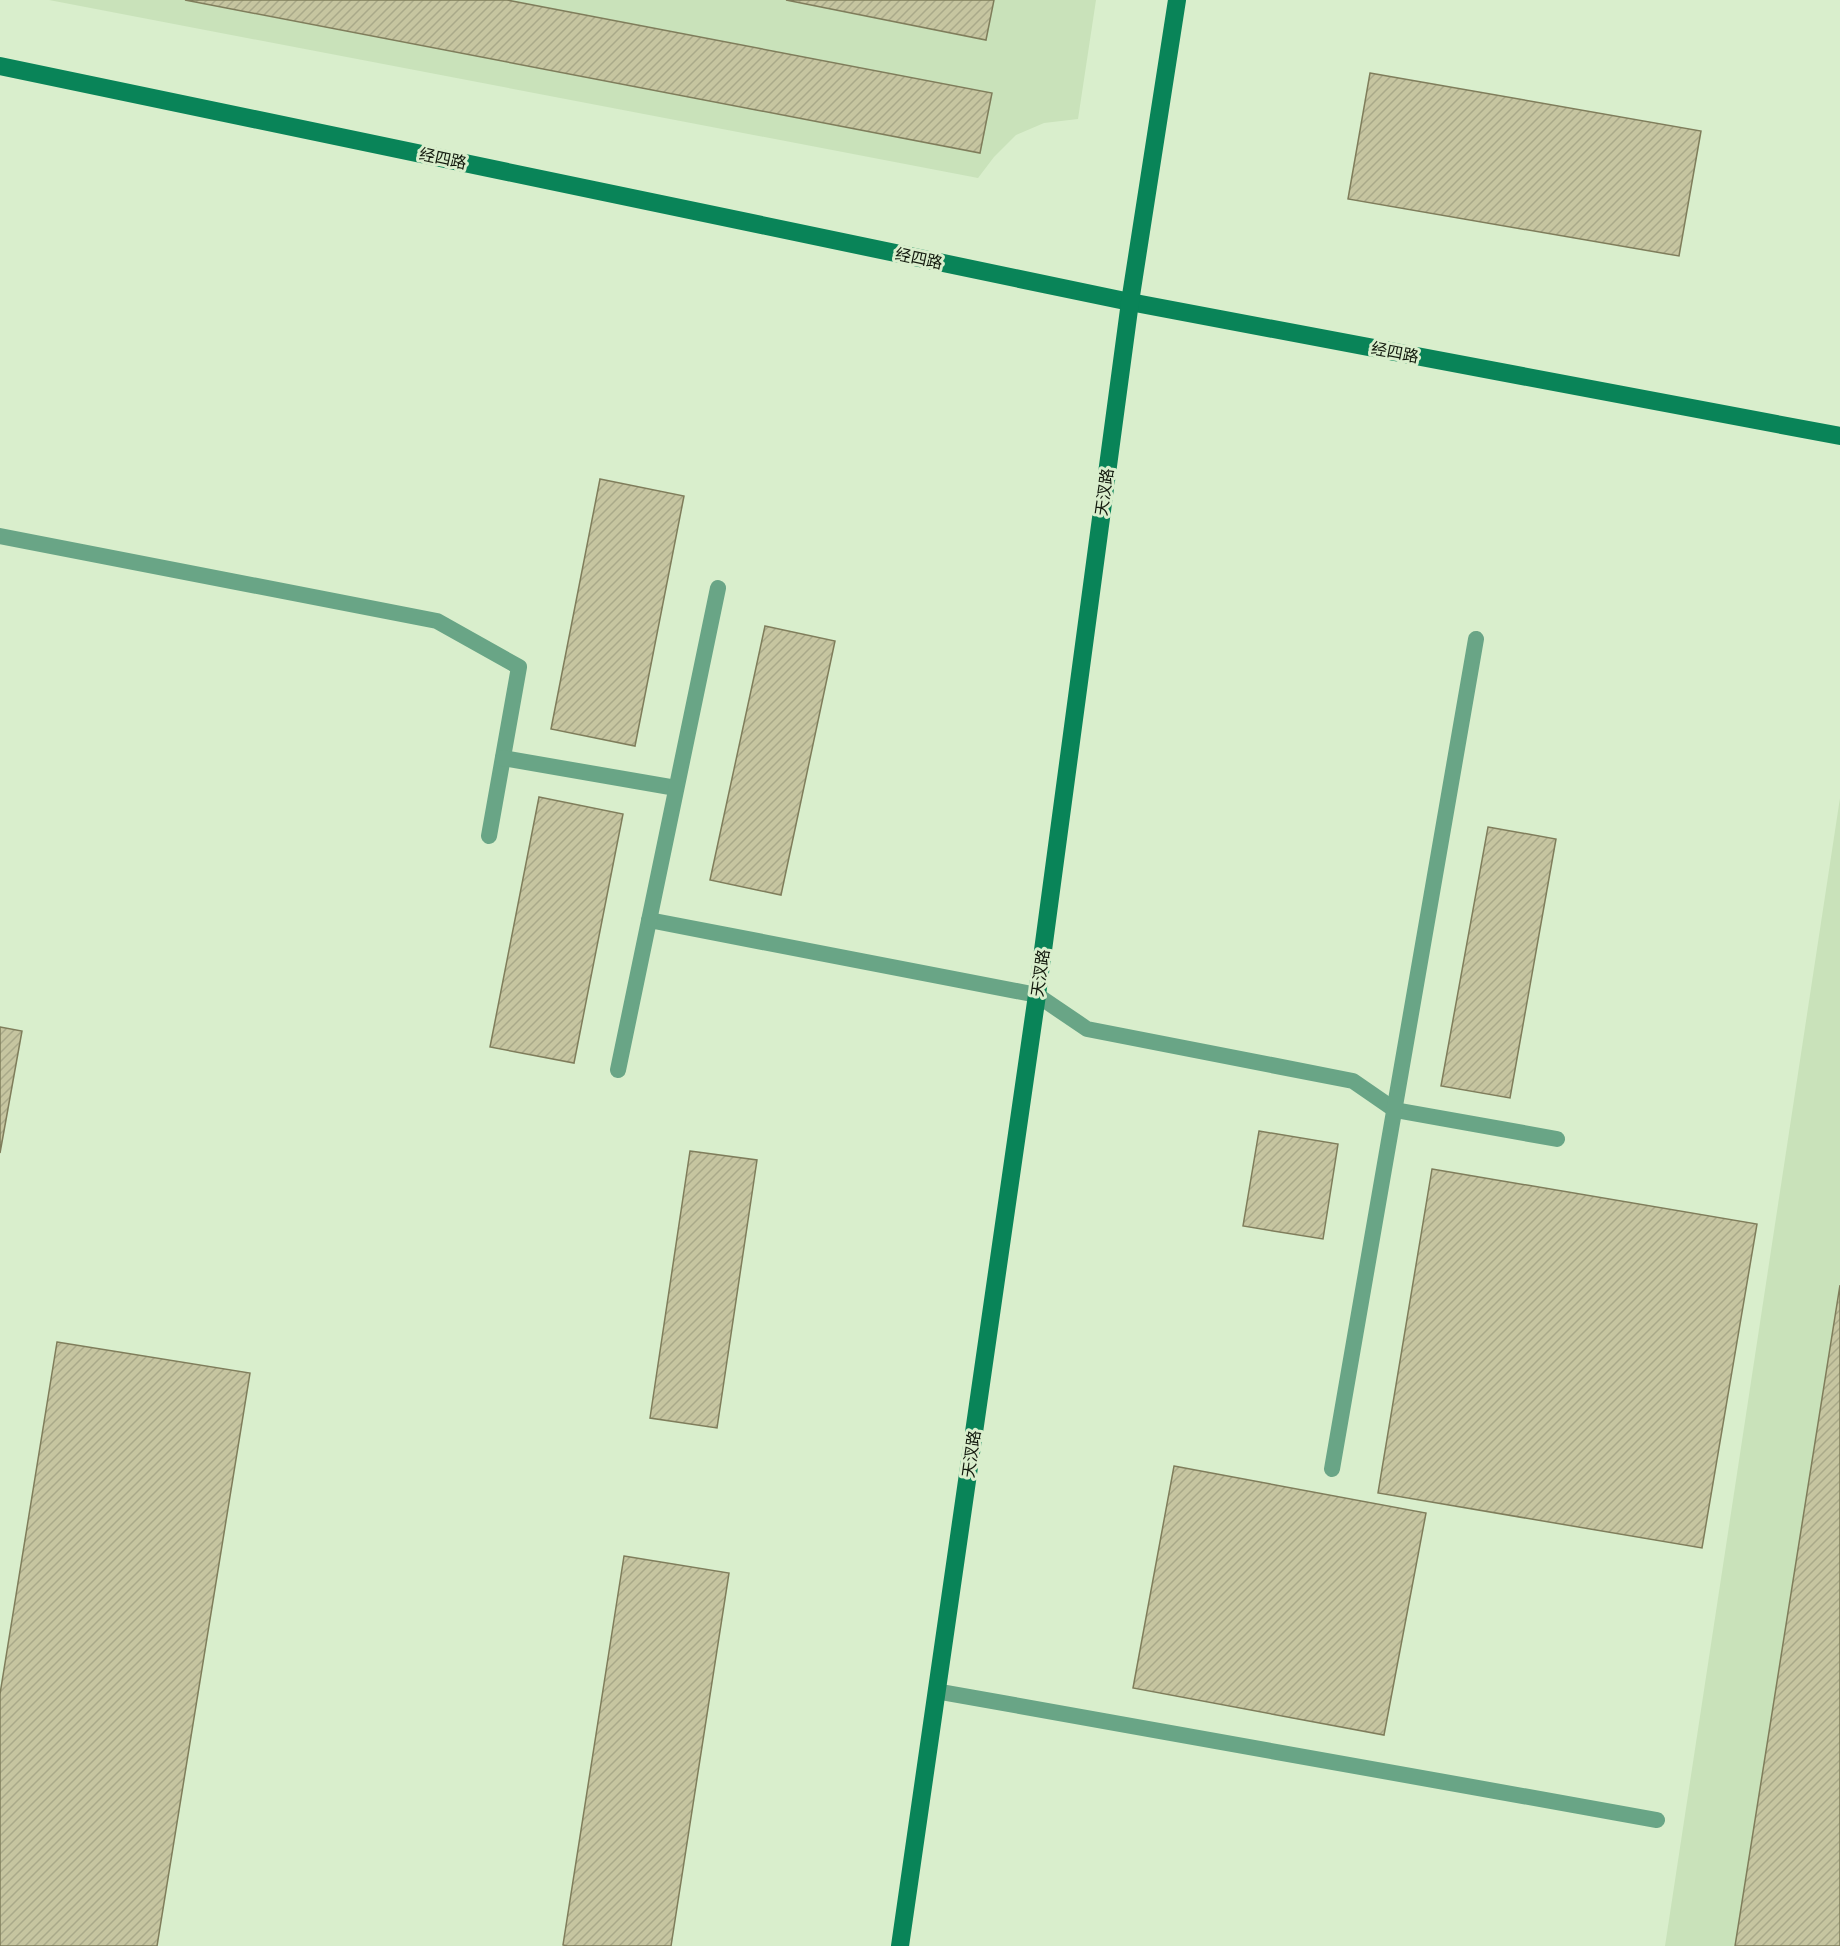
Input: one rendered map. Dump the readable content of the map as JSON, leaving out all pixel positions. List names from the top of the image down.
{
  "streets": {
    "street": ["经四路", "天汊路"]
  },
  "crossings": [
    ["经四路", "天汊路"]
  ]
}
